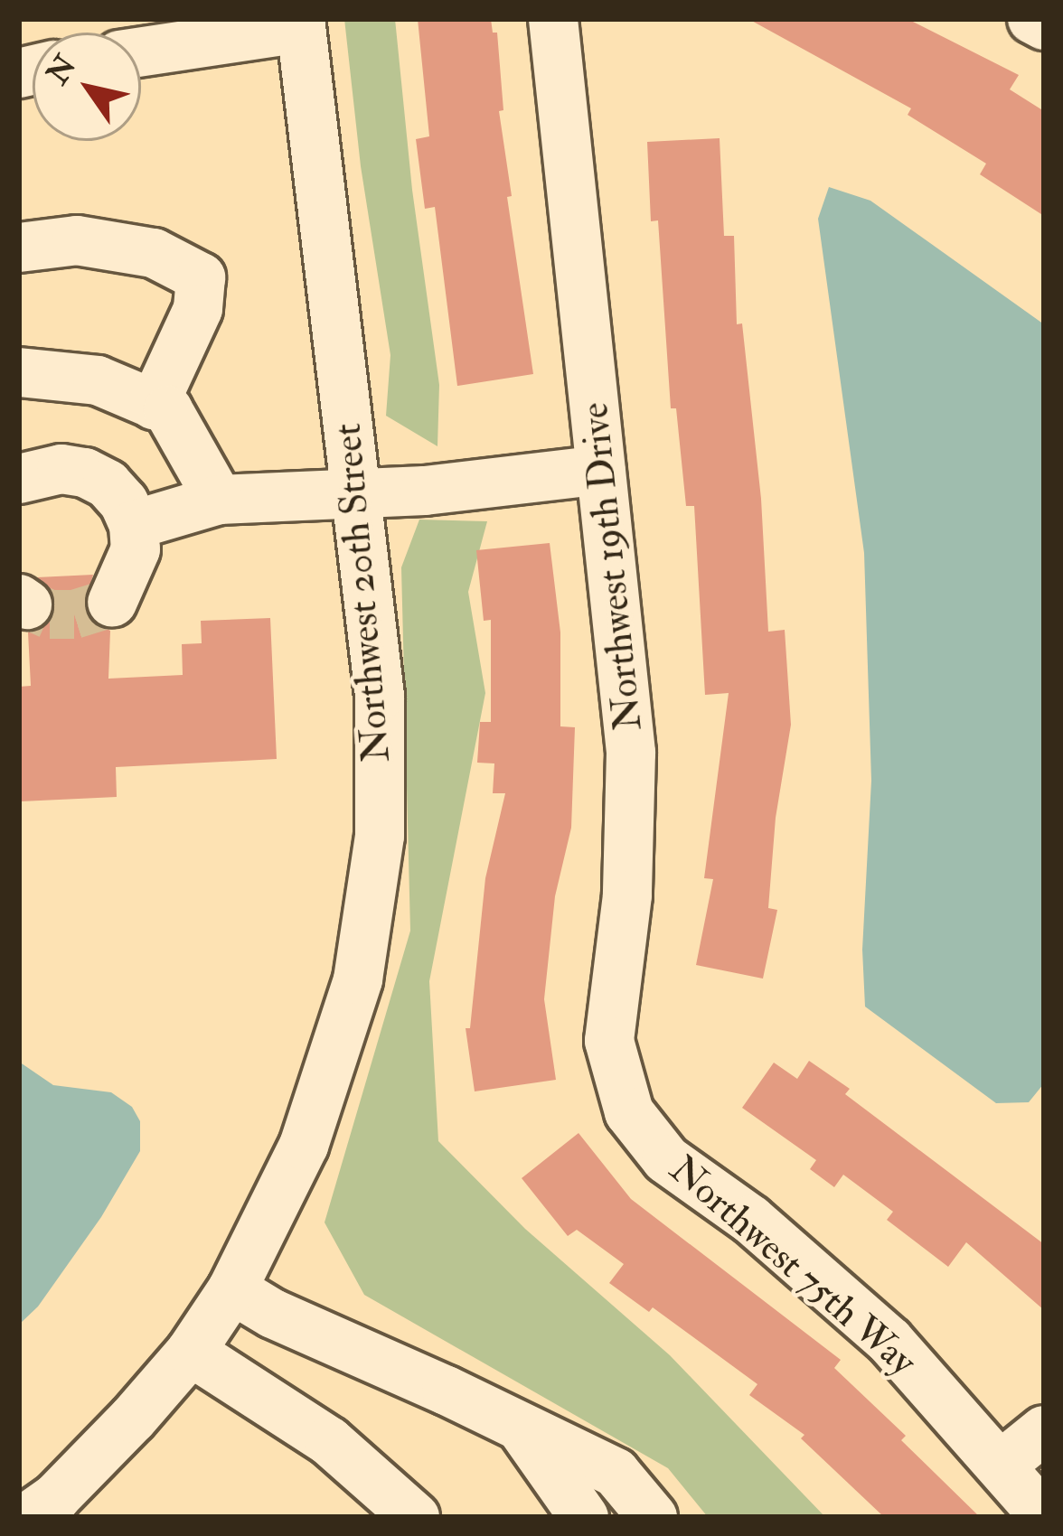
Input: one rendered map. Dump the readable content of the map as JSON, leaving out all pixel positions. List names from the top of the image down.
{
  "streets": {
    "street": ["Northwest 19th Drive", "Northwest 20th Street", "Northwest 75th Way"]
  },
  "crossings": [
    ["Northwest 19th Drive", "Northwest 75th Way"]
  ],
  "north": "top left"
}
